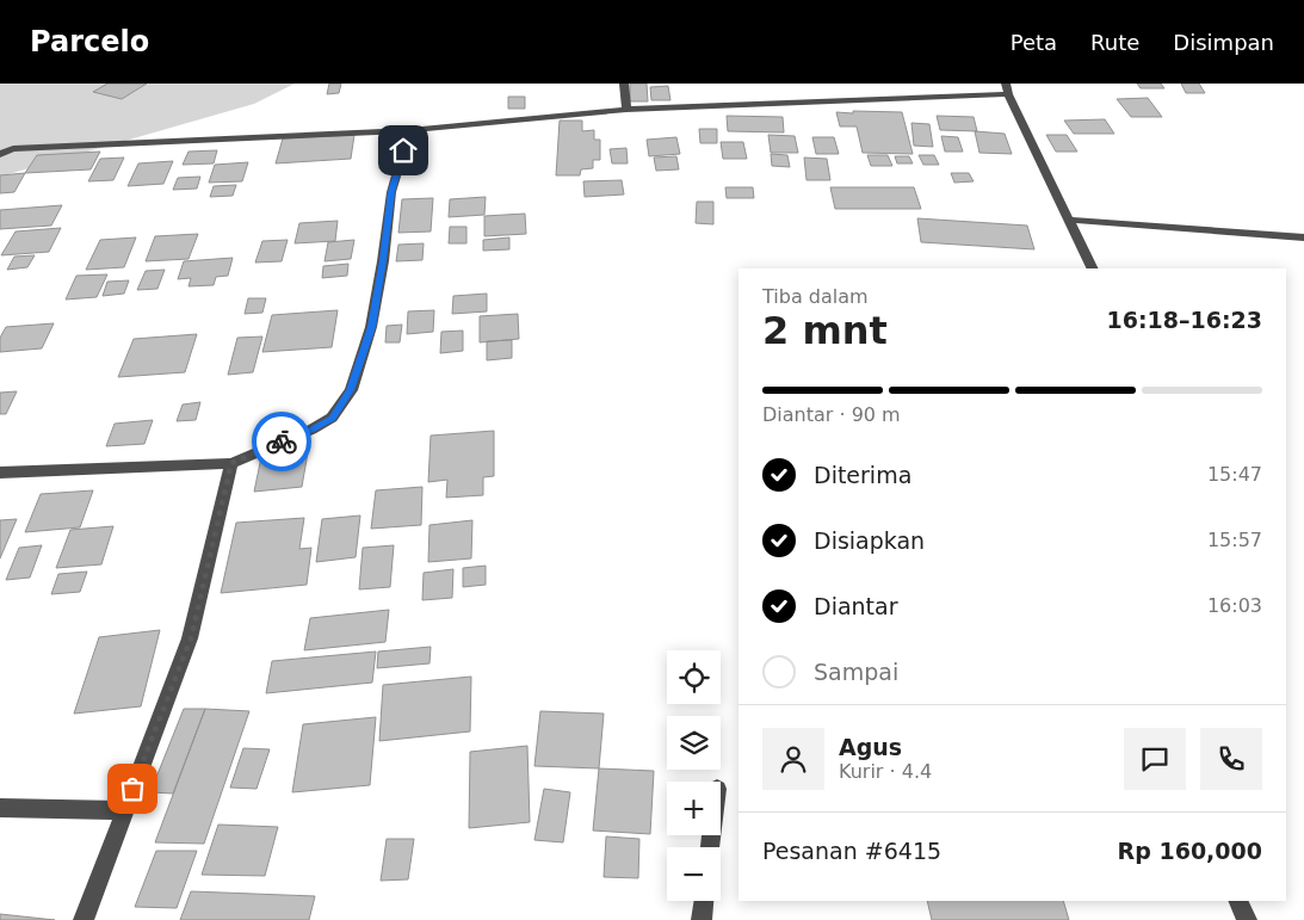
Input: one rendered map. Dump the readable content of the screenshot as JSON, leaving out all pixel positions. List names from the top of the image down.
{
  "page": {
    "header": "Parcelo",
    "nav": ["Peta", "Rute", "Disimpan"],
    "heading": ["2 mnt", "Tiba dalam", "16:18–16:23"],
    "panel": [
      "Agus",
      "Kurir · 4.4",
      "Pesanan #6415",
      "Rp 160,000"
    ],
    "bar": "Diantar · 90 m",
    "list": [
      ["Diterima", "15:47"],
      ["Disiapkan", "15:57"],
      ["Diantar", "16:03"],
      "Sampai"
    ],
    "map_buttons": ["+", "−"]
  }
}
